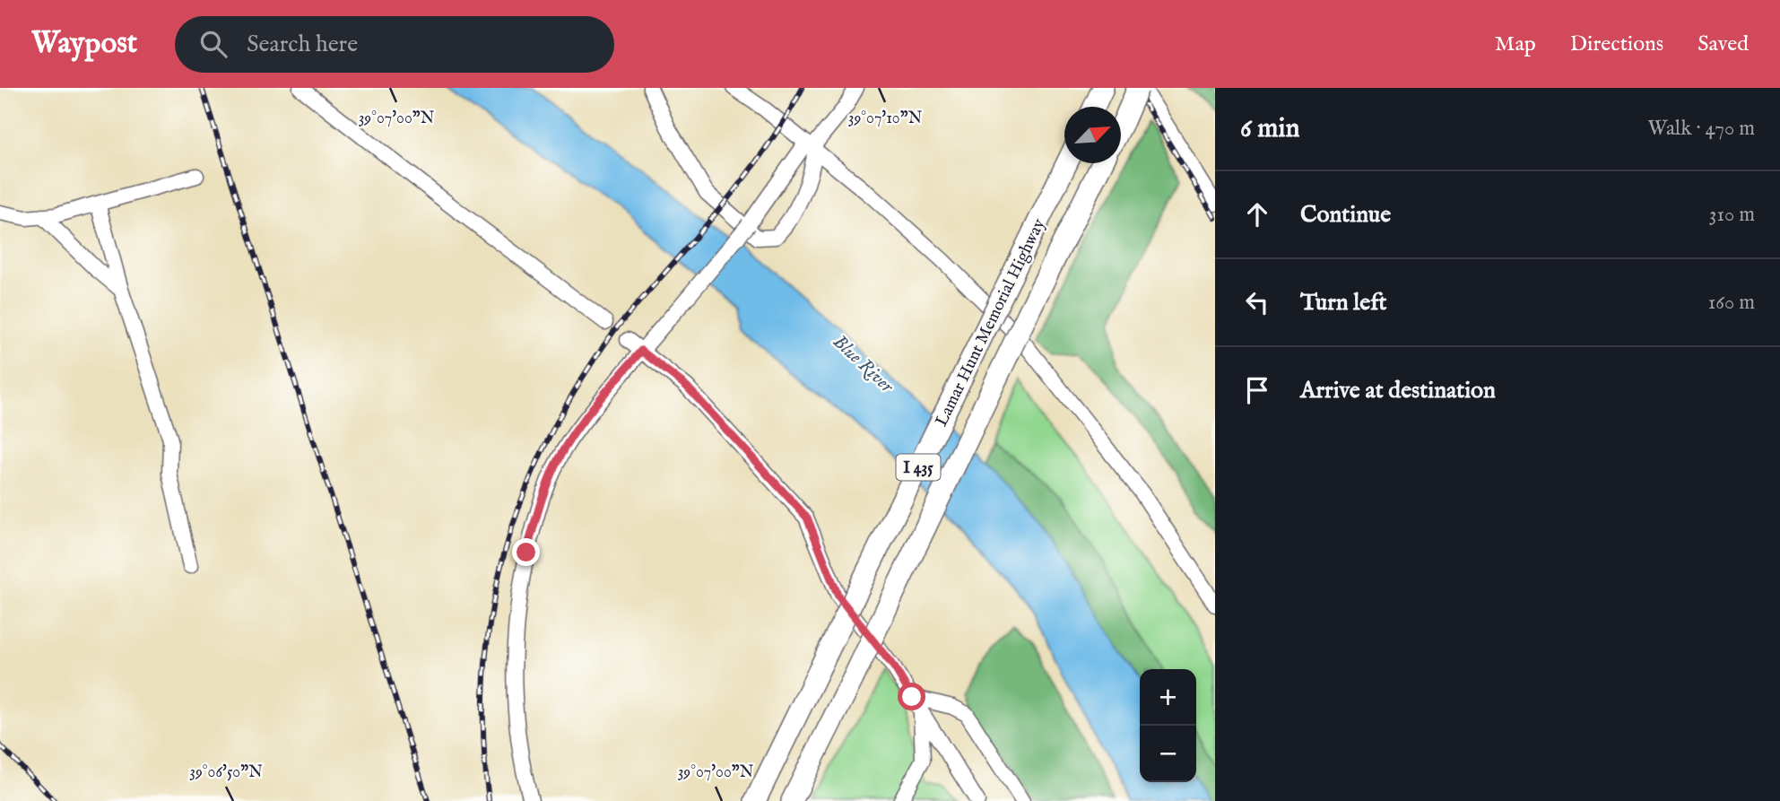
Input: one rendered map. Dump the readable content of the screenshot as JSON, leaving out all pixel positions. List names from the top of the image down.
{
  "streets": {
    "highway": ["Lamar Hunt Memorial Highway", "I 435"]
  },
  "water": ["Blue River"],
  "north": "top right",
  "page": {
    "header": "Waypost",
    "search": "Search here",
    "nav": ["Map", "Directions", "Saved"],
    "heading": ["6 min", "Walk · 470 m"],
    "list": [
      ["Continue", "310 m"],
      ["Turn left", "160 m"],
      "Arrive at destination"
    ],
    "map_buttons": ["+", "−"]
  },
  "coordinates": ["39°07'00\"N", "39°07'10\"N", "39°06'50\"N"]
}
